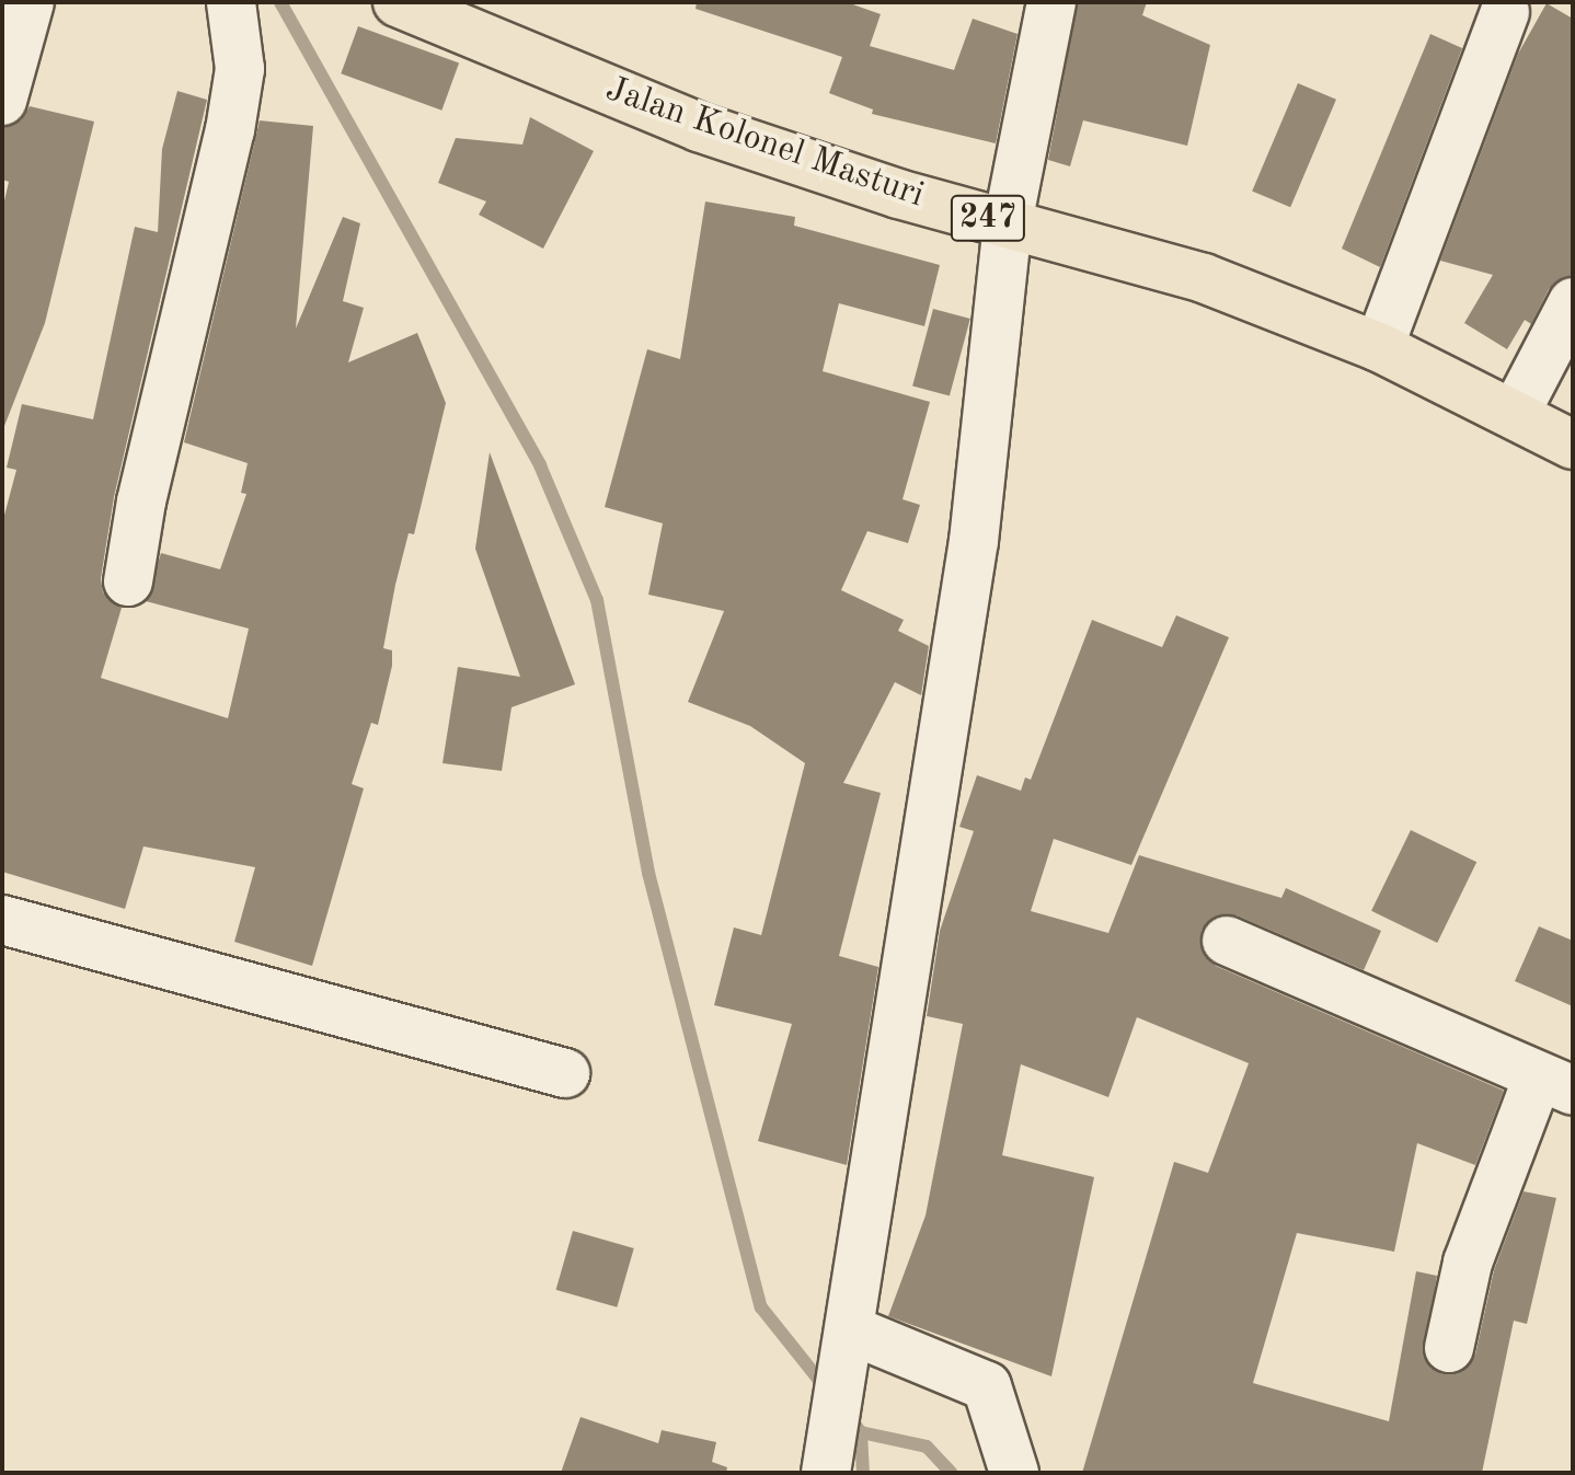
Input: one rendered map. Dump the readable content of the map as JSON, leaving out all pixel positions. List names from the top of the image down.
{
  "streets": {
    "main road": ["Jalan Kolonel Masturi", "247"]
  }
}
